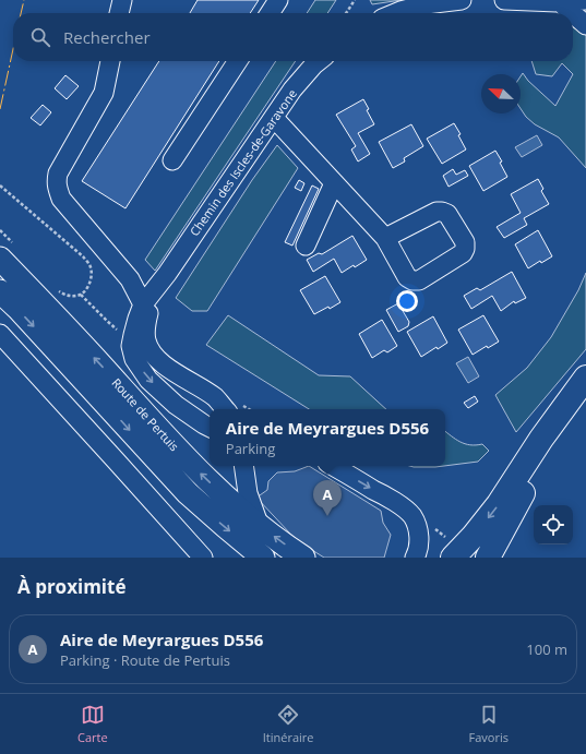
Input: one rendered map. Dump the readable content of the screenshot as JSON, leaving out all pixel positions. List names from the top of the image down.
{
  "streets": {
    "main road": ["Route de Pertuis"],
    "street": ["Chemin des Iscles-de-Garavone"]
  },
  "north": "top left",
  "page": {
    "search": "Rechercher",
    "popup": ["Aire de Meyrargues D556", "Parking"],
    "pins": "A",
    "heading": "À proximité",
    "list": [
      {
        "mark": "A",
        "name": "Aire de Meyrargues D556",
        "note": "Parking · Route de Pertuis",
        "value": "100 m"
      }
    ],
    "nav": ["Carte", "Itinéraire", "Favoris"]
  }
}
